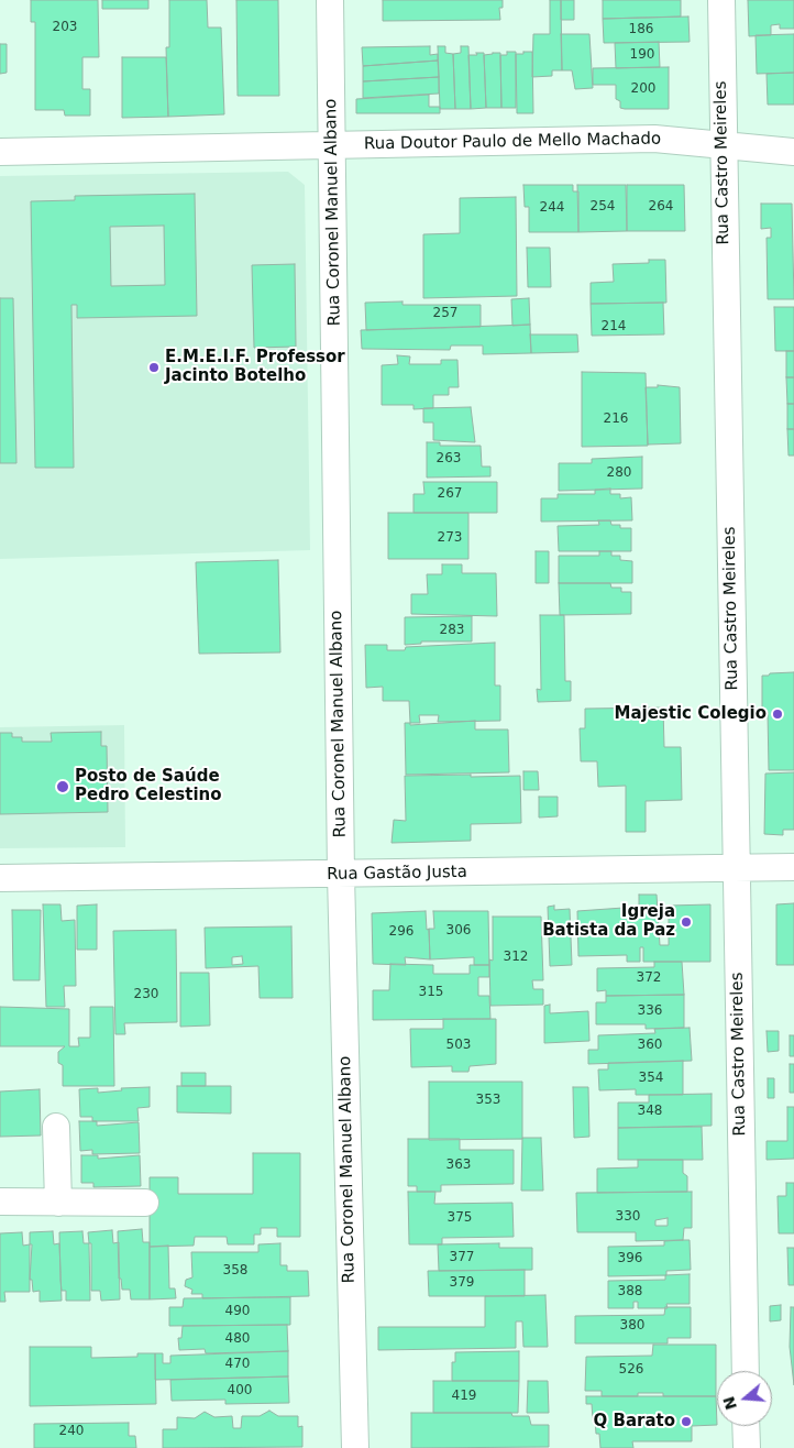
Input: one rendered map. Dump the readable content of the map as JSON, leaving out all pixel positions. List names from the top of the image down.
{
  "streets": {
    "street": [
      "Rua Doutor Paulo de Mello Machado",
      "Rua Castro Meireles",
      "Rua Coronel Manuel Albano",
      "Rua Gastão Justa"
    ]
  },
  "crossings": [
    ["Rua Doutor Paulo de Mello Machado", "Rua Castro Meireles"],
    ["Rua Doutor Paulo de Mello Machado", "Rua Coronel Manuel Albano"],
    ["Rua Castro Meireles", "Rua Gastão Justa"],
    ["Rua Coronel Manuel Albano", "Rua Gastão Justa"]
  ],
  "places": [
    "E.M.E.I.F. Professor Jacinto Botelho",
    "Majestic Colegio",
    "Posto de Saúde Pedro Celestino",
    "Igreja Batista da Paz",
    "Q Barato"
  ],
  "house_numbers": [
    "203",
    "186",
    "190",
    "200",
    "254",
    "264",
    "244",
    "257",
    "214",
    "216",
    "263",
    "280",
    "267",
    "273",
    "283",
    "306",
    "296",
    "312",
    "372",
    "315",
    "230",
    "336",
    "503",
    "360",
    "354",
    "353",
    "348",
    "363",
    "330",
    "375",
    "377",
    "396",
    "358",
    "379",
    "388",
    "490",
    "380",
    "480",
    "470",
    "526",
    "400",
    "419",
    "240"
  ],
  "north": "left"
}
